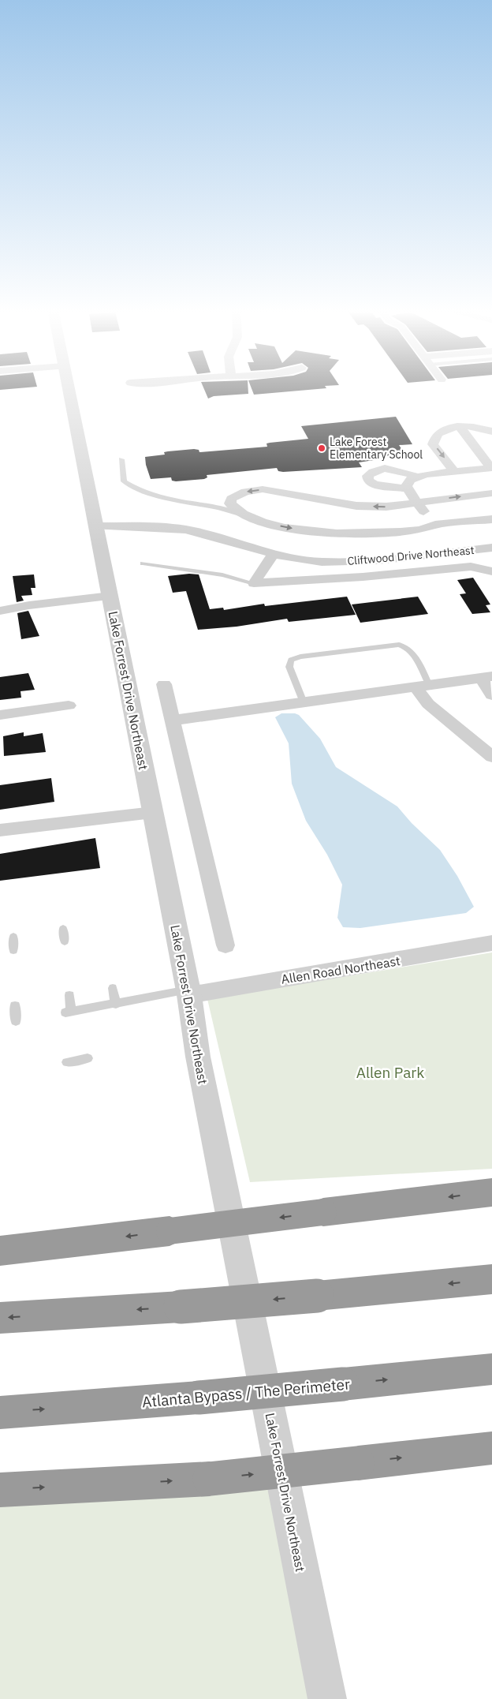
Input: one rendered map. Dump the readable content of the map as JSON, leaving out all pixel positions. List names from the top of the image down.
{
  "streets": {
    "highway": ["Atlanta Bypass / The Perimeter"],
    "street": ["Cliftwood Drive Northeast", "Lake Forrest Drive Northeast", "Allen Road Northeast"]
  },
  "crossings": [
    ["Cliftwood Drive Northeast", "Lake Forrest Drive Northeast"],
    ["Lake Forrest Drive Northeast", "Allen Road Northeast"]
  ],
  "parks": ["Allen Park"],
  "places": ["Lake Forest Elementary School"]
}
